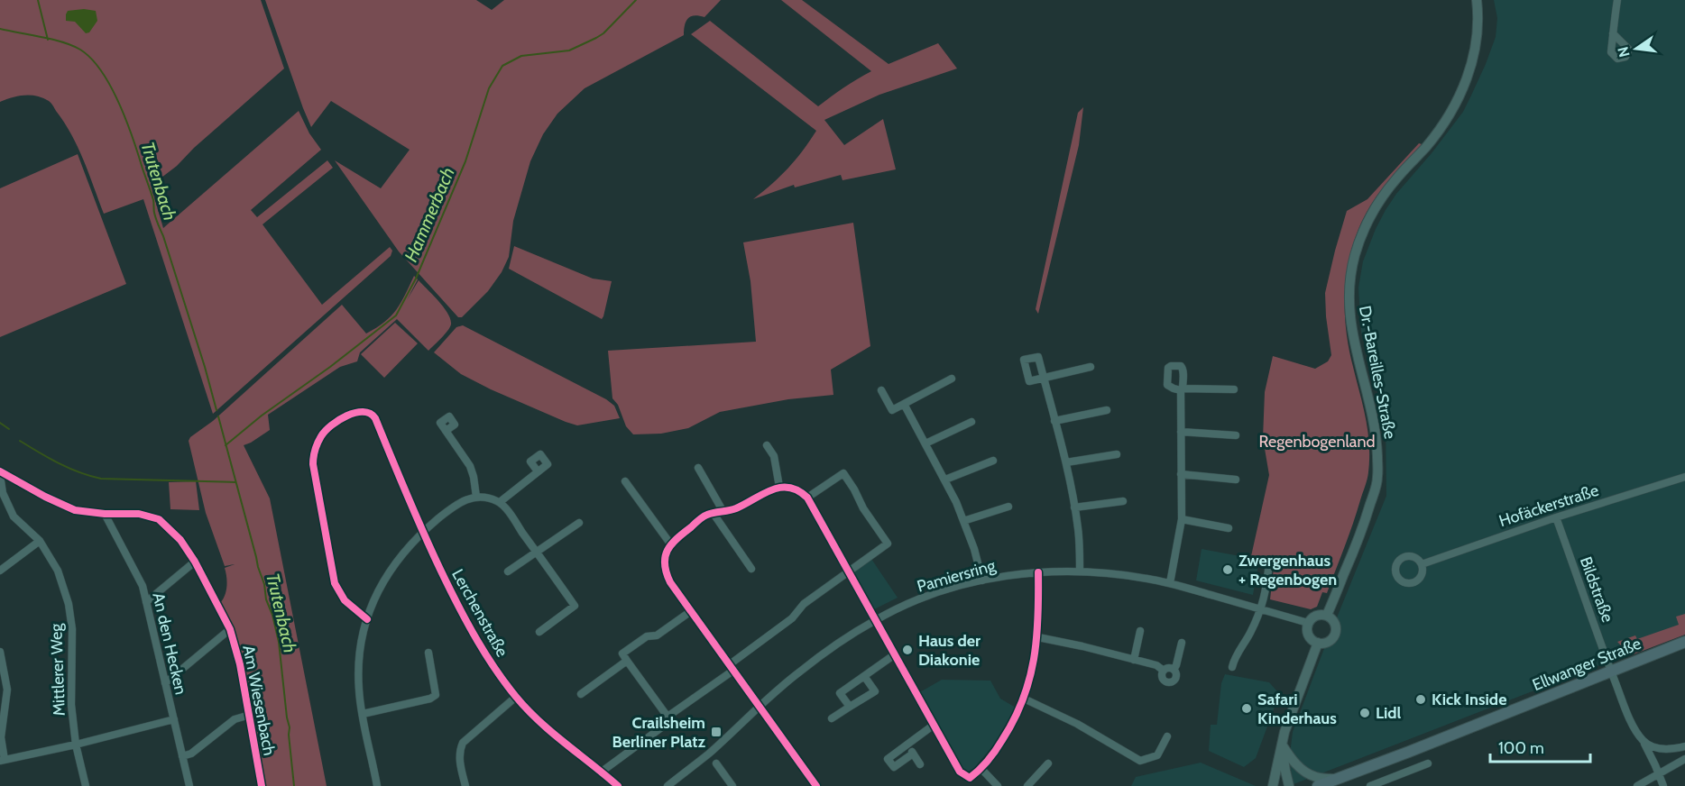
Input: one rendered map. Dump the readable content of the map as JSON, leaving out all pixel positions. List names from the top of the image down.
{
  "streets": {
    "main road": ["Dr.-Bareilles-Straße", "Ellwanger Straße"],
    "street": [
      "Hofäckerstraße",
      "Pamiersring",
      "Bildstraße",
      "Lerchenstraße",
      "An den Hecken",
      "Mittlerer Weg",
      "Am Wiesenbach"
    ]
  },
  "crossings": [
    ["Dr.-Bareilles-Straße", "Pamiersring"],
    ["Hofäckerstraße", "Bildstraße"],
    ["Bildstraße", "Ellwanger Straße"],
    ["An den Hecken", "Am Wiesenbach"],
    ["Mittlerer Weg", "Am Wiesenbach"]
  ],
  "water": ["Trutenbach", "Hammerbach"],
  "parks": ["Regenbogenland"],
  "places": {
    "other": [
      "Zwergenhaus + Regenbogen",
      "Haus der Diakonie",
      "Kick Inside",
      "Safari Kinderhaus",
      "Lidl"
    ],
    "transit": ["Crailsheim Berliner Platz"]
  },
  "scale_bar": "100 m",
  "north": "left"
}
